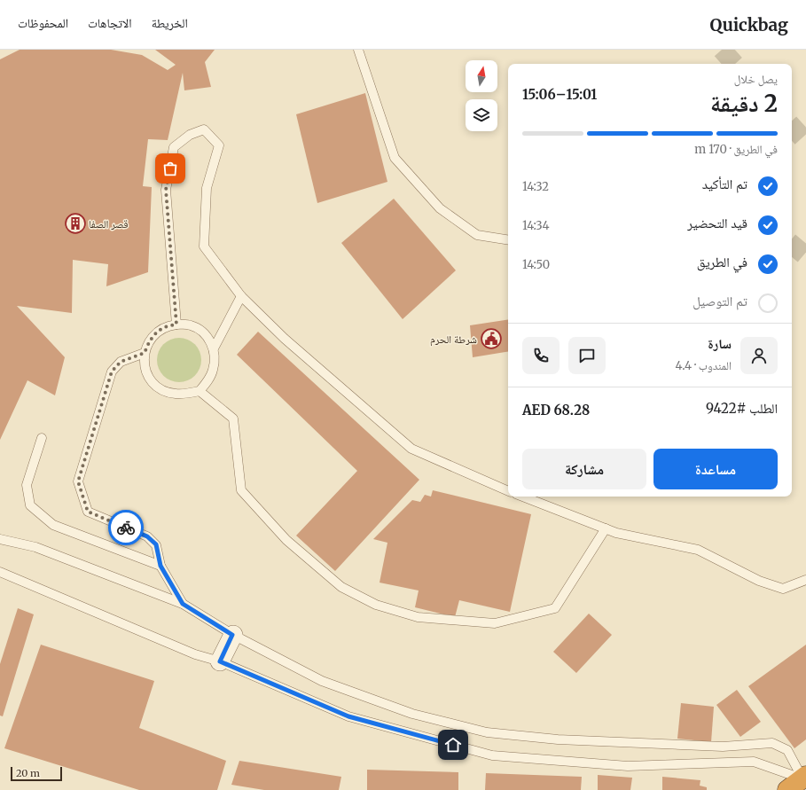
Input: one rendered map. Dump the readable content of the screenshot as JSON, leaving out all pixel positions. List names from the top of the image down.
{
  "places": {
    "building": ["قصر الصفا"],
    "public building": ["شرطة الحرم"]
  },
  "scale_bar": "20 m",
  "north": "top",
  "page": {
    "header": "Quickbag",
    "nav": ["الخريطة", "الاتجاهات", "المحفوظات"],
    "heading": ["2 دقيقة", "يصل خلال", "15:01–15:06"],
    "panel": [
      "سارة",
      "المندوب · 4.4",
      "الطلب #9422",
      "AED 68.28"
    ],
    "bar": "في الطريق · 170 m",
    "list": [
      ["تم التأكيد", "14:32"],
      ["قيد التحضير", "14:34"],
      ["في الطريق", "14:50"],
      "تم التوصيل"
    ],
    "buttons": ["مساعدة", "مشاركة"],
    "scale": "20 m"
  }
}
